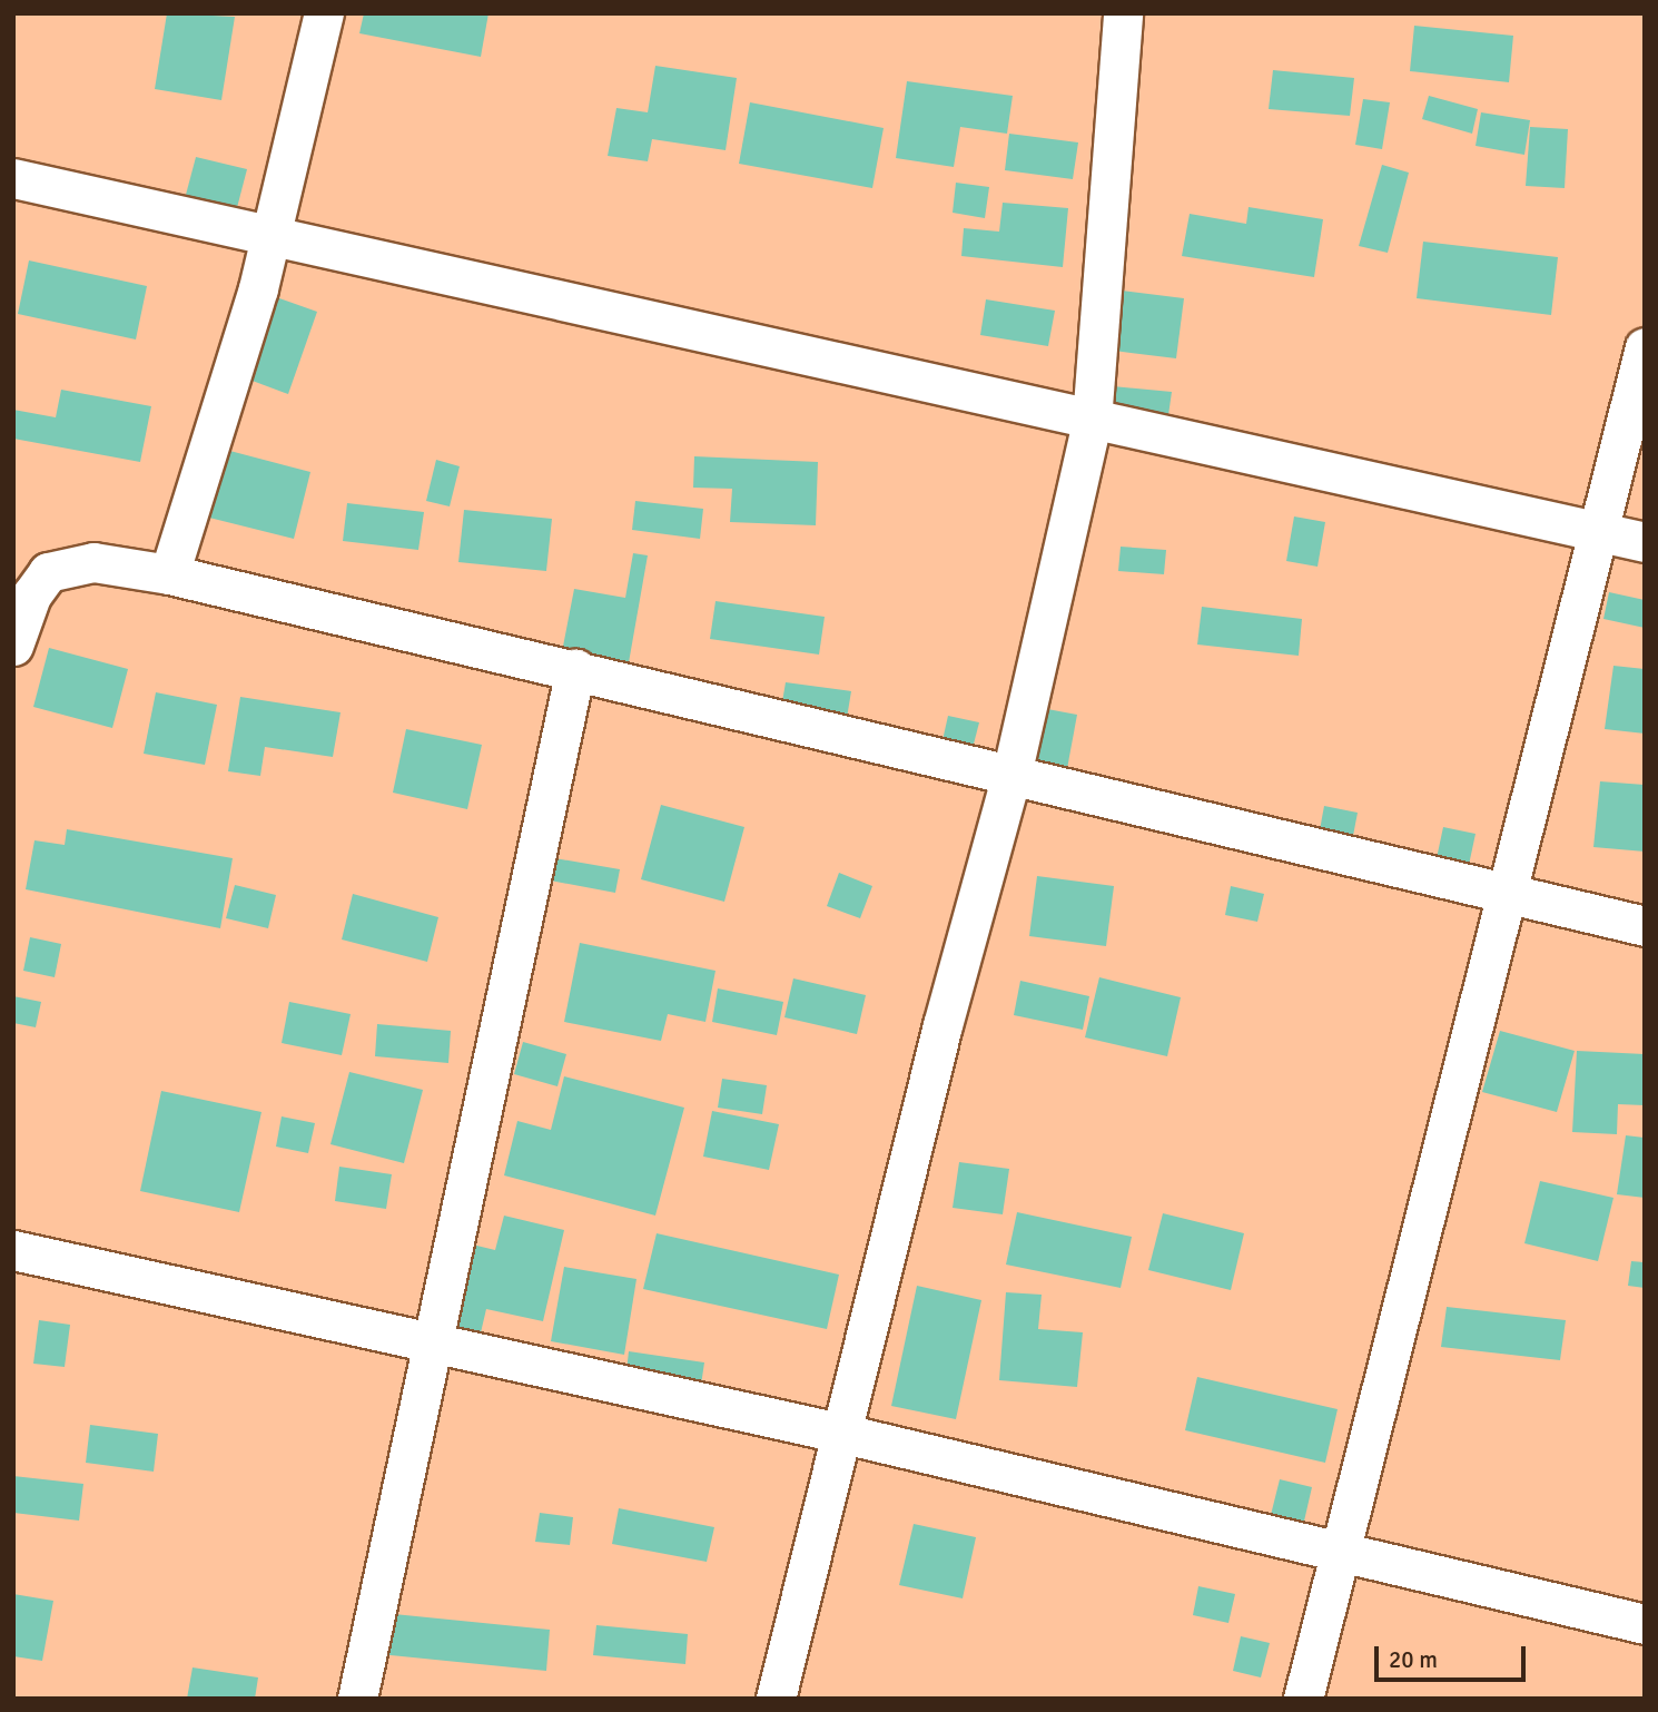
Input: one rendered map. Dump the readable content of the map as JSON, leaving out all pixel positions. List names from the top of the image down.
{
  "scale_bar": "20 m"
}
